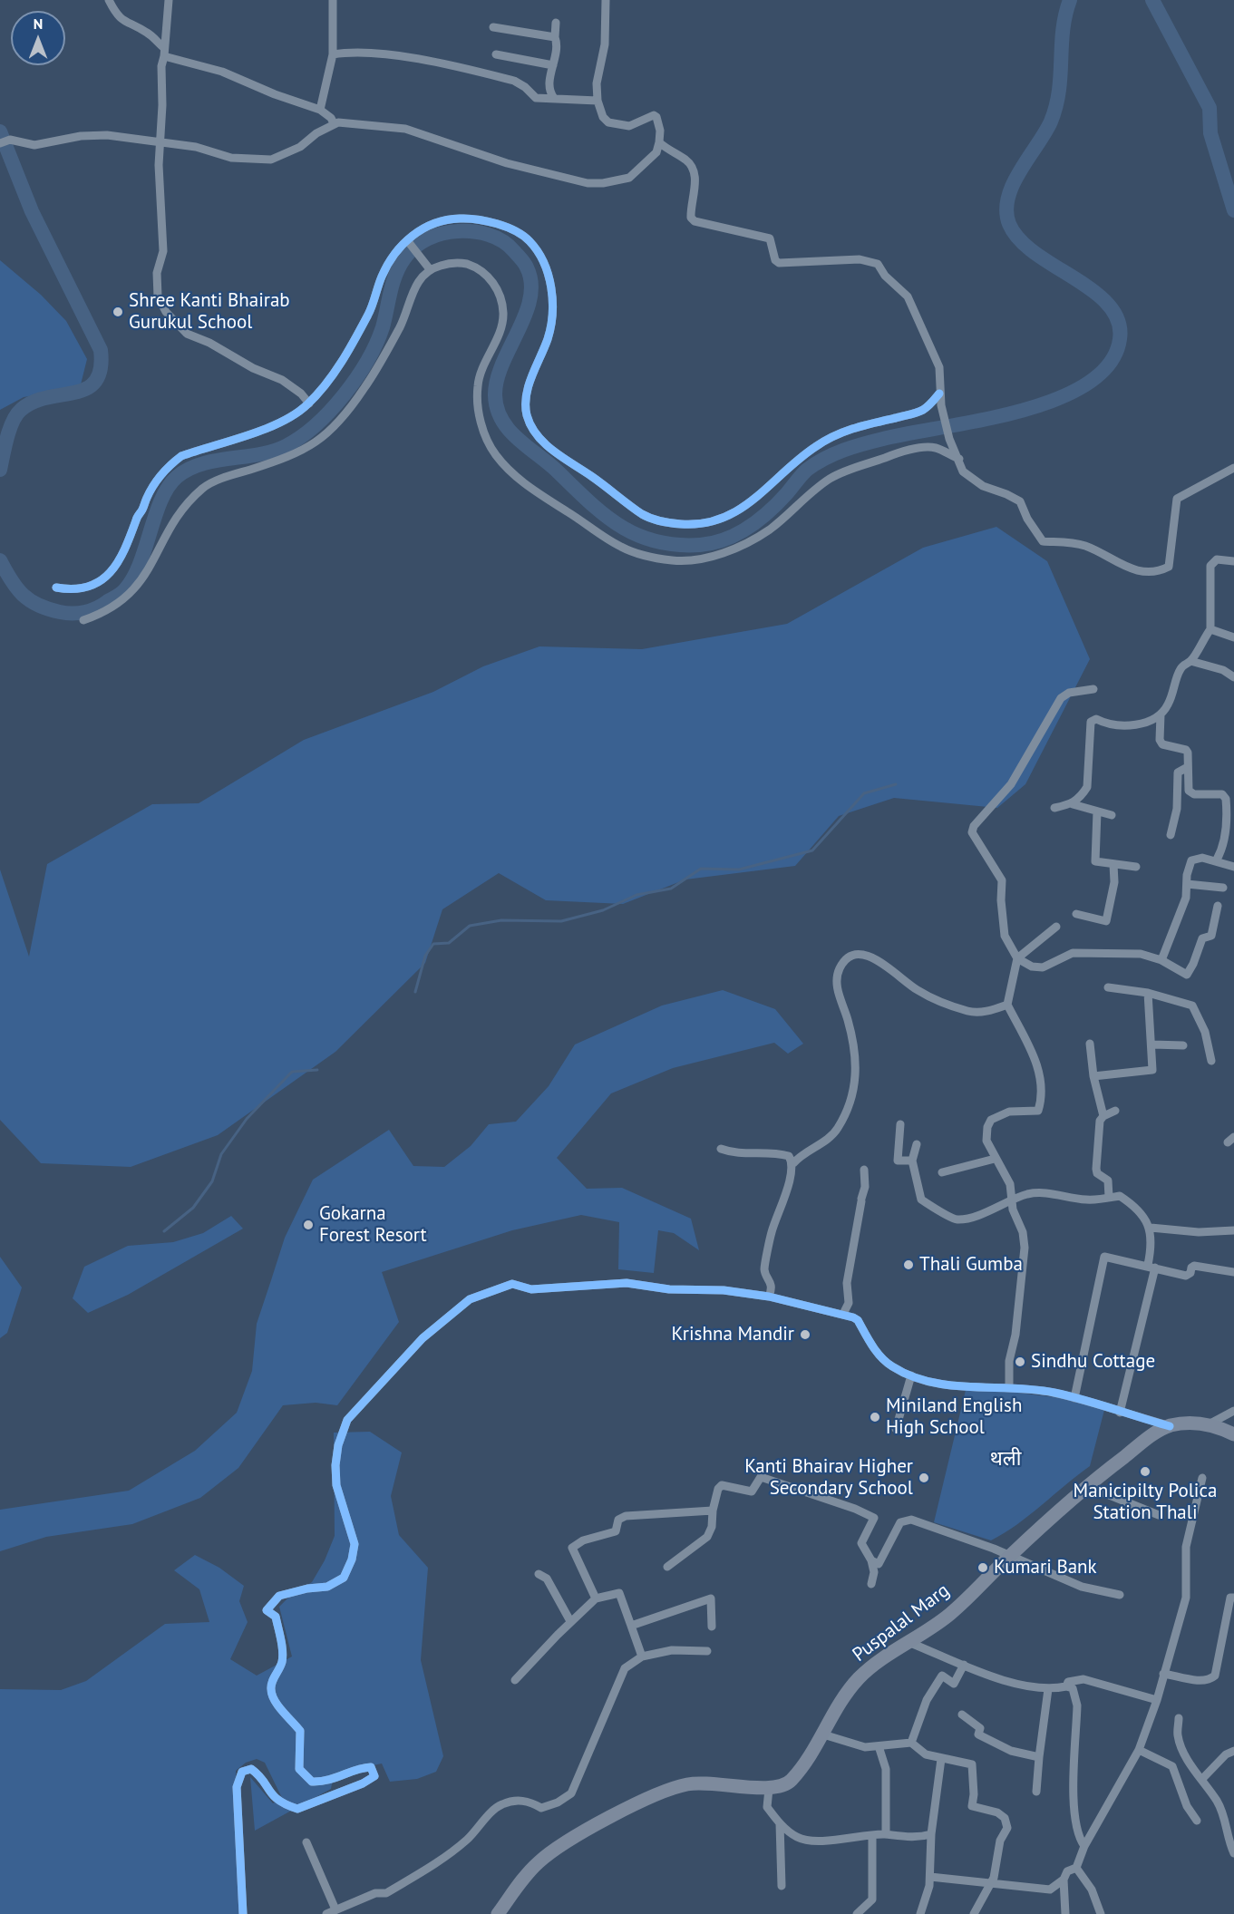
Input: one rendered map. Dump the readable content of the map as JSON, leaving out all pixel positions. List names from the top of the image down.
{
  "streets": {
    "main road": ["Puspalal Marg"]
  },
  "districts": ["थली"],
  "places": [
    "Shree Kanti Bhairab Gurukul School",
    "Gokarna Forest Resort",
    "Thali Gumba",
    "Krishna Mandir",
    "Sindhu Cottage",
    "Miniland English High School",
    "Manicipilty Polica Station Thali",
    "Kanti Bhairav Higher Secondary School",
    "Kumari Bank"
  ],
  "north": "top"
}
